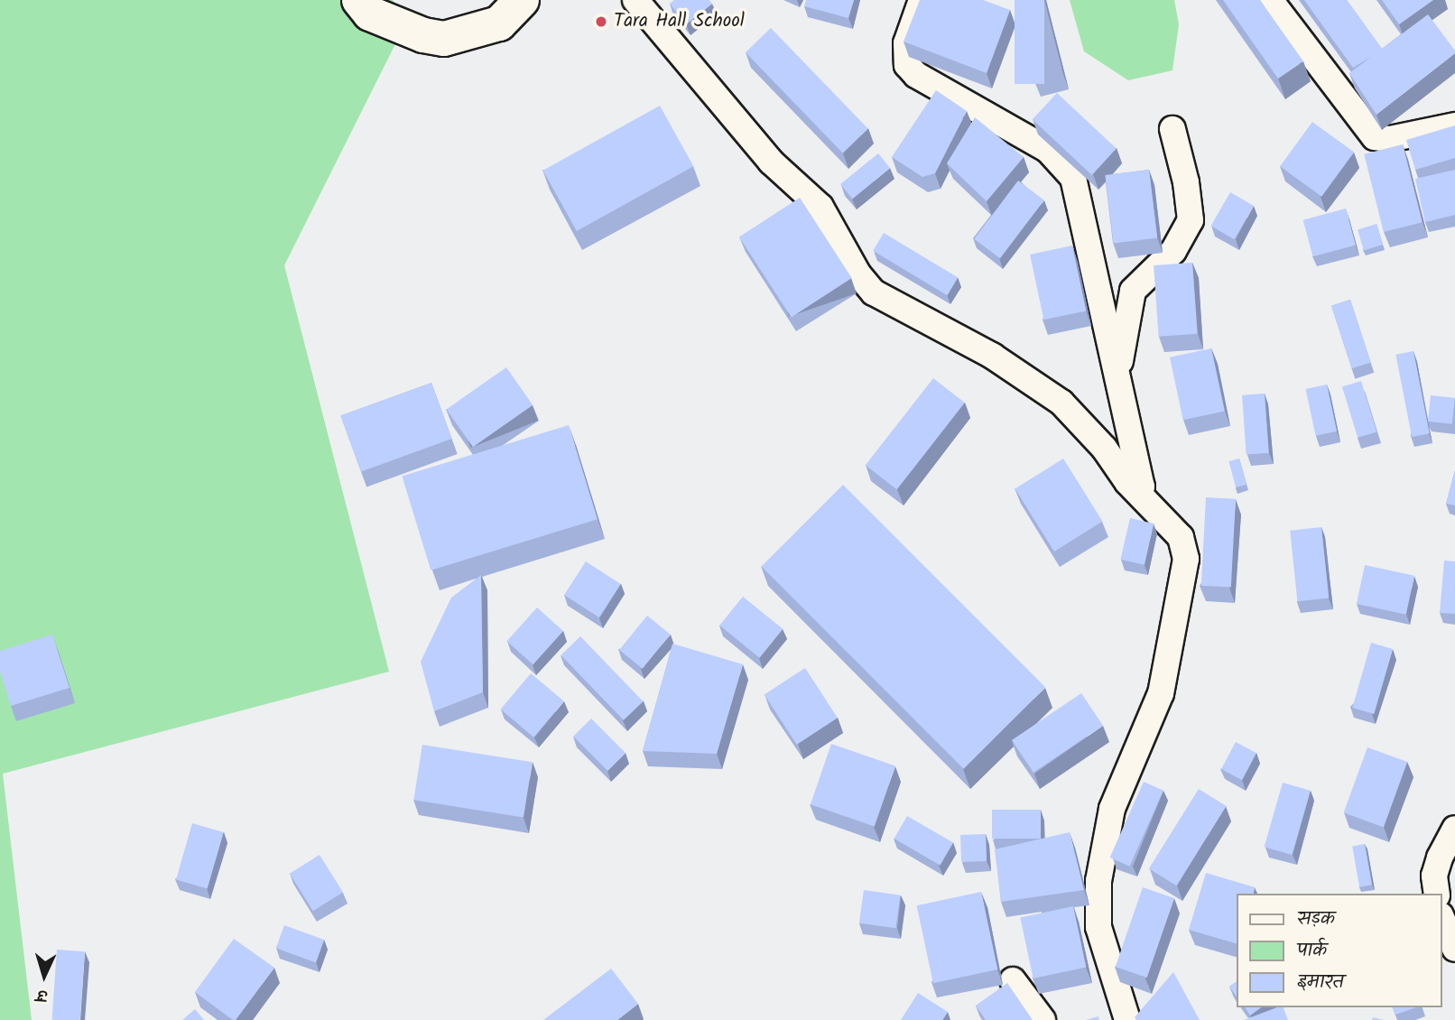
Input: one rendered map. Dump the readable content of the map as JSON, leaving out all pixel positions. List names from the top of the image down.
{
  "places": ["Tara Hall School"],
  "legend": ["सड़क", "पार्क", "इमारत"],
  "north": "bottom"
}
